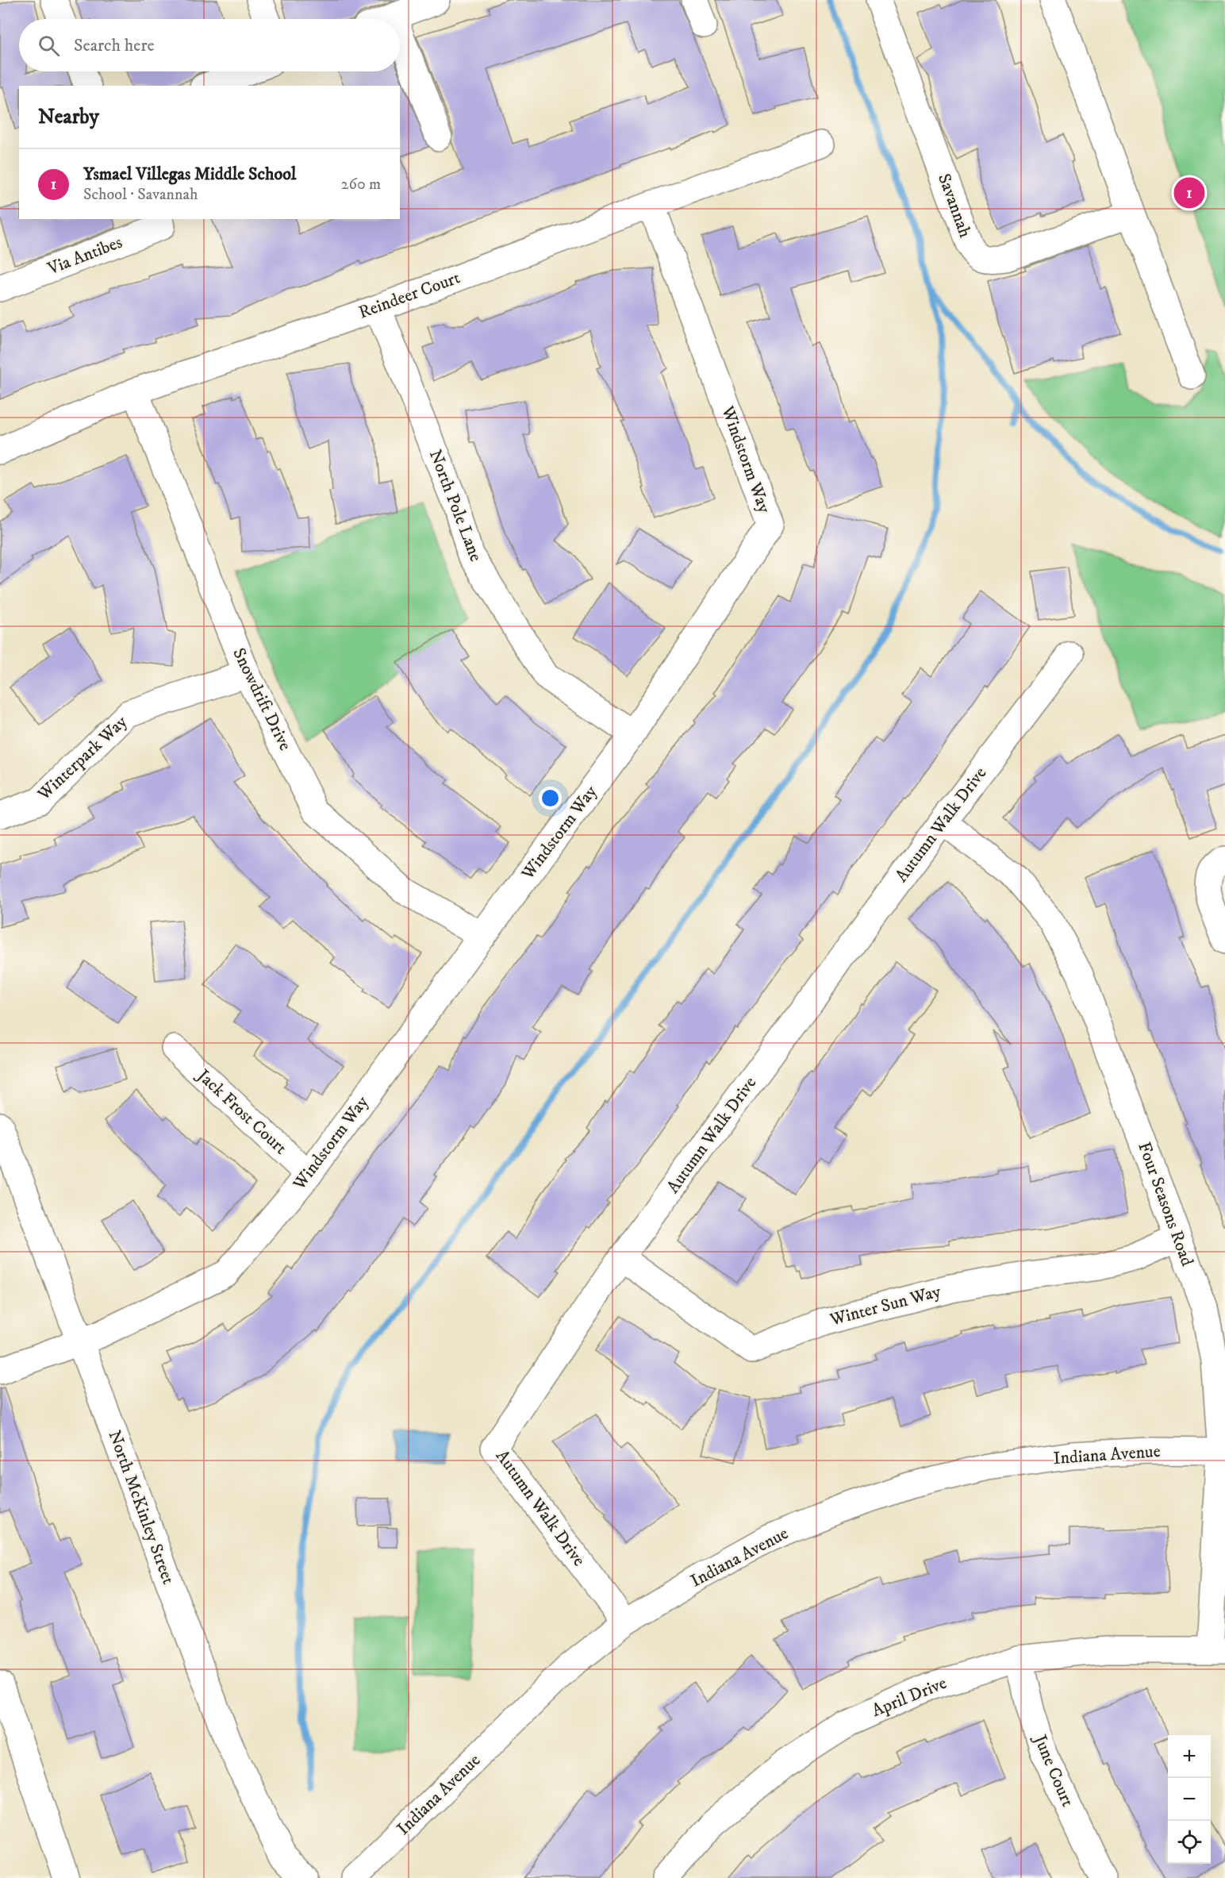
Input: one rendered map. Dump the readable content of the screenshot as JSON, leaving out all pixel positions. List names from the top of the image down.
{
  "streets": {
    "street": [
      "Savannah",
      "Via Antibes",
      "Reindeer Court",
      "Windstorm Way",
      "North Pole Lane",
      "Snowdrift Drive",
      "Winterpark Way",
      "Autumn Walk Drive",
      "Jack Frost Court",
      "Four Seasons Road",
      "Winter Sun Way",
      "Indiana Avenue",
      "North McKinley Street",
      "April Drive",
      "June Court"
    ]
  },
  "crossings": [
    ["Reindeer Court", "Windstorm Way"],
    ["Reindeer Court", "North Pole Lane"],
    ["Reindeer Court", "Snowdrift Drive"],
    ["Windstorm Way", "North Pole Lane"],
    ["Windstorm Way", "Snowdrift Drive"],
    ["Windstorm Way", "Jack Frost Court"],
    ["Windstorm Way", "North McKinley Street"],
    ["Snowdrift Drive", "Winterpark Way"],
    ["Autumn Walk Drive", "Four Seasons Road"],
    ["Autumn Walk Drive", "Winter Sun Way"],
    ["Autumn Walk Drive", "Indiana Avenue"],
    ["Four Seasons Road", "Winter Sun Way"],
    ["Four Seasons Road", "Indiana Avenue"],
    ["Four Seasons Road", "April Drive"],
    ["April Drive", "June Court"]
  ],
  "page": {
    "search": "Search here",
    "heading": "Nearby",
    "list": [
      {
        "mark": "1",
        "name": "Ysmael Villegas Middle School",
        "note": "School · Savannah",
        "value": "260 m"
      }
    ],
    "pins": "1",
    "map_buttons": ["+", "−"]
  }
}
